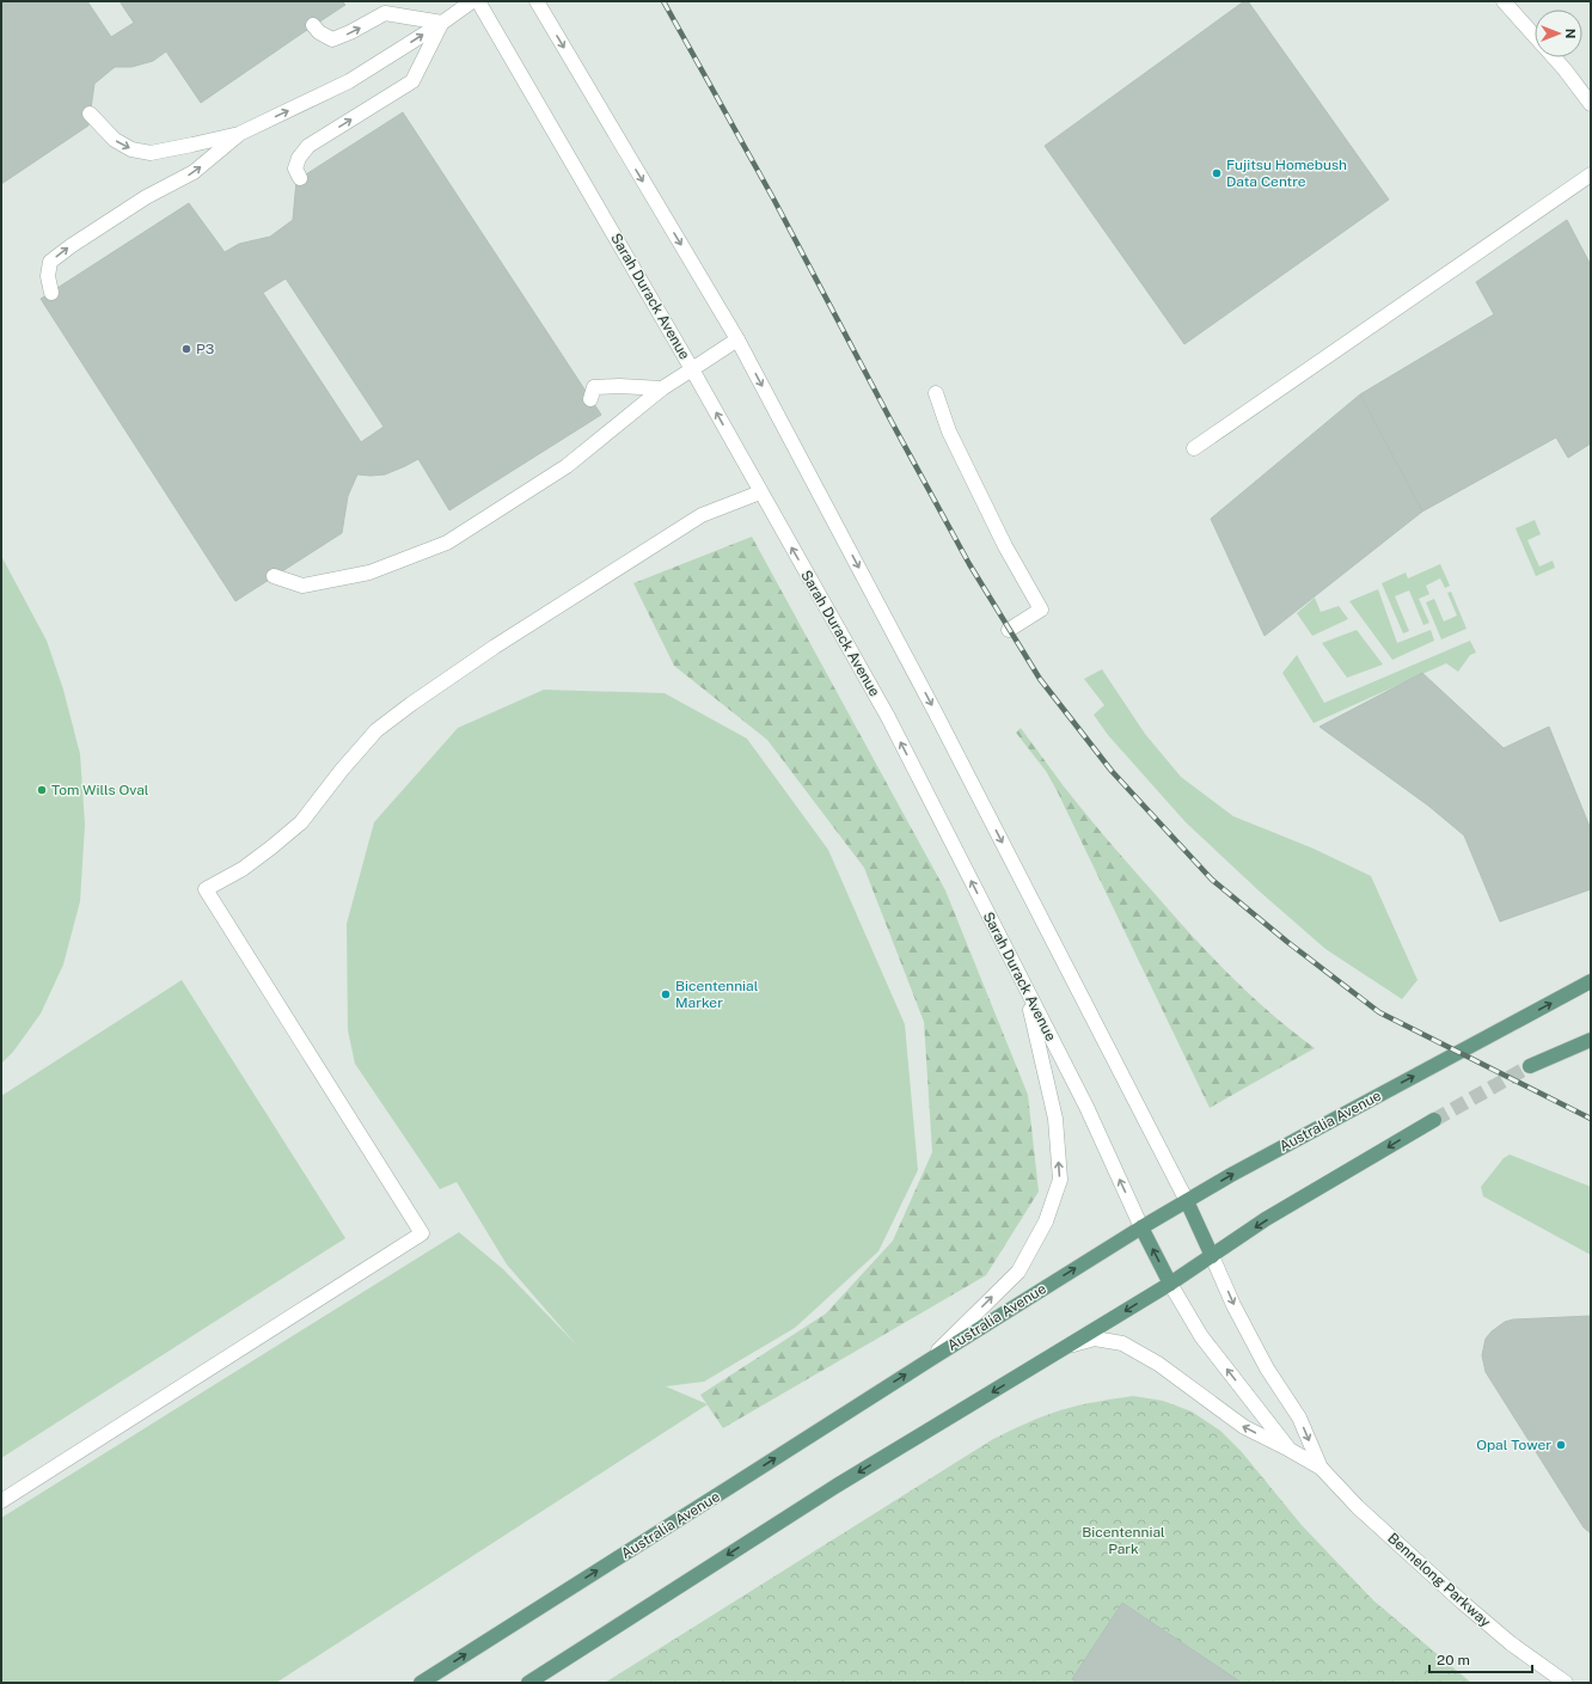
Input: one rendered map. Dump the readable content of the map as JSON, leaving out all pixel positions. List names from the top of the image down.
{
  "streets": {
    "main road": ["Sarah Durack Avenue", "Australia Avenue"],
    "street": ["Bennelong Parkway"]
  },
  "crossings": [
    ["Sarah Durack Avenue", "Australia Avenue"],
    ["Sarah Durack Avenue", "Bennelong Parkway"]
  ],
  "parks": ["Bicentennial Park"],
  "places": [
    "Fujitsu Homebush Data Centre",
    "P3",
    "Tom Wills Oval",
    "Bicentennial Marker",
    "Opal Tower"
  ],
  "scale_bar": "20 m",
  "north": "right"
}
